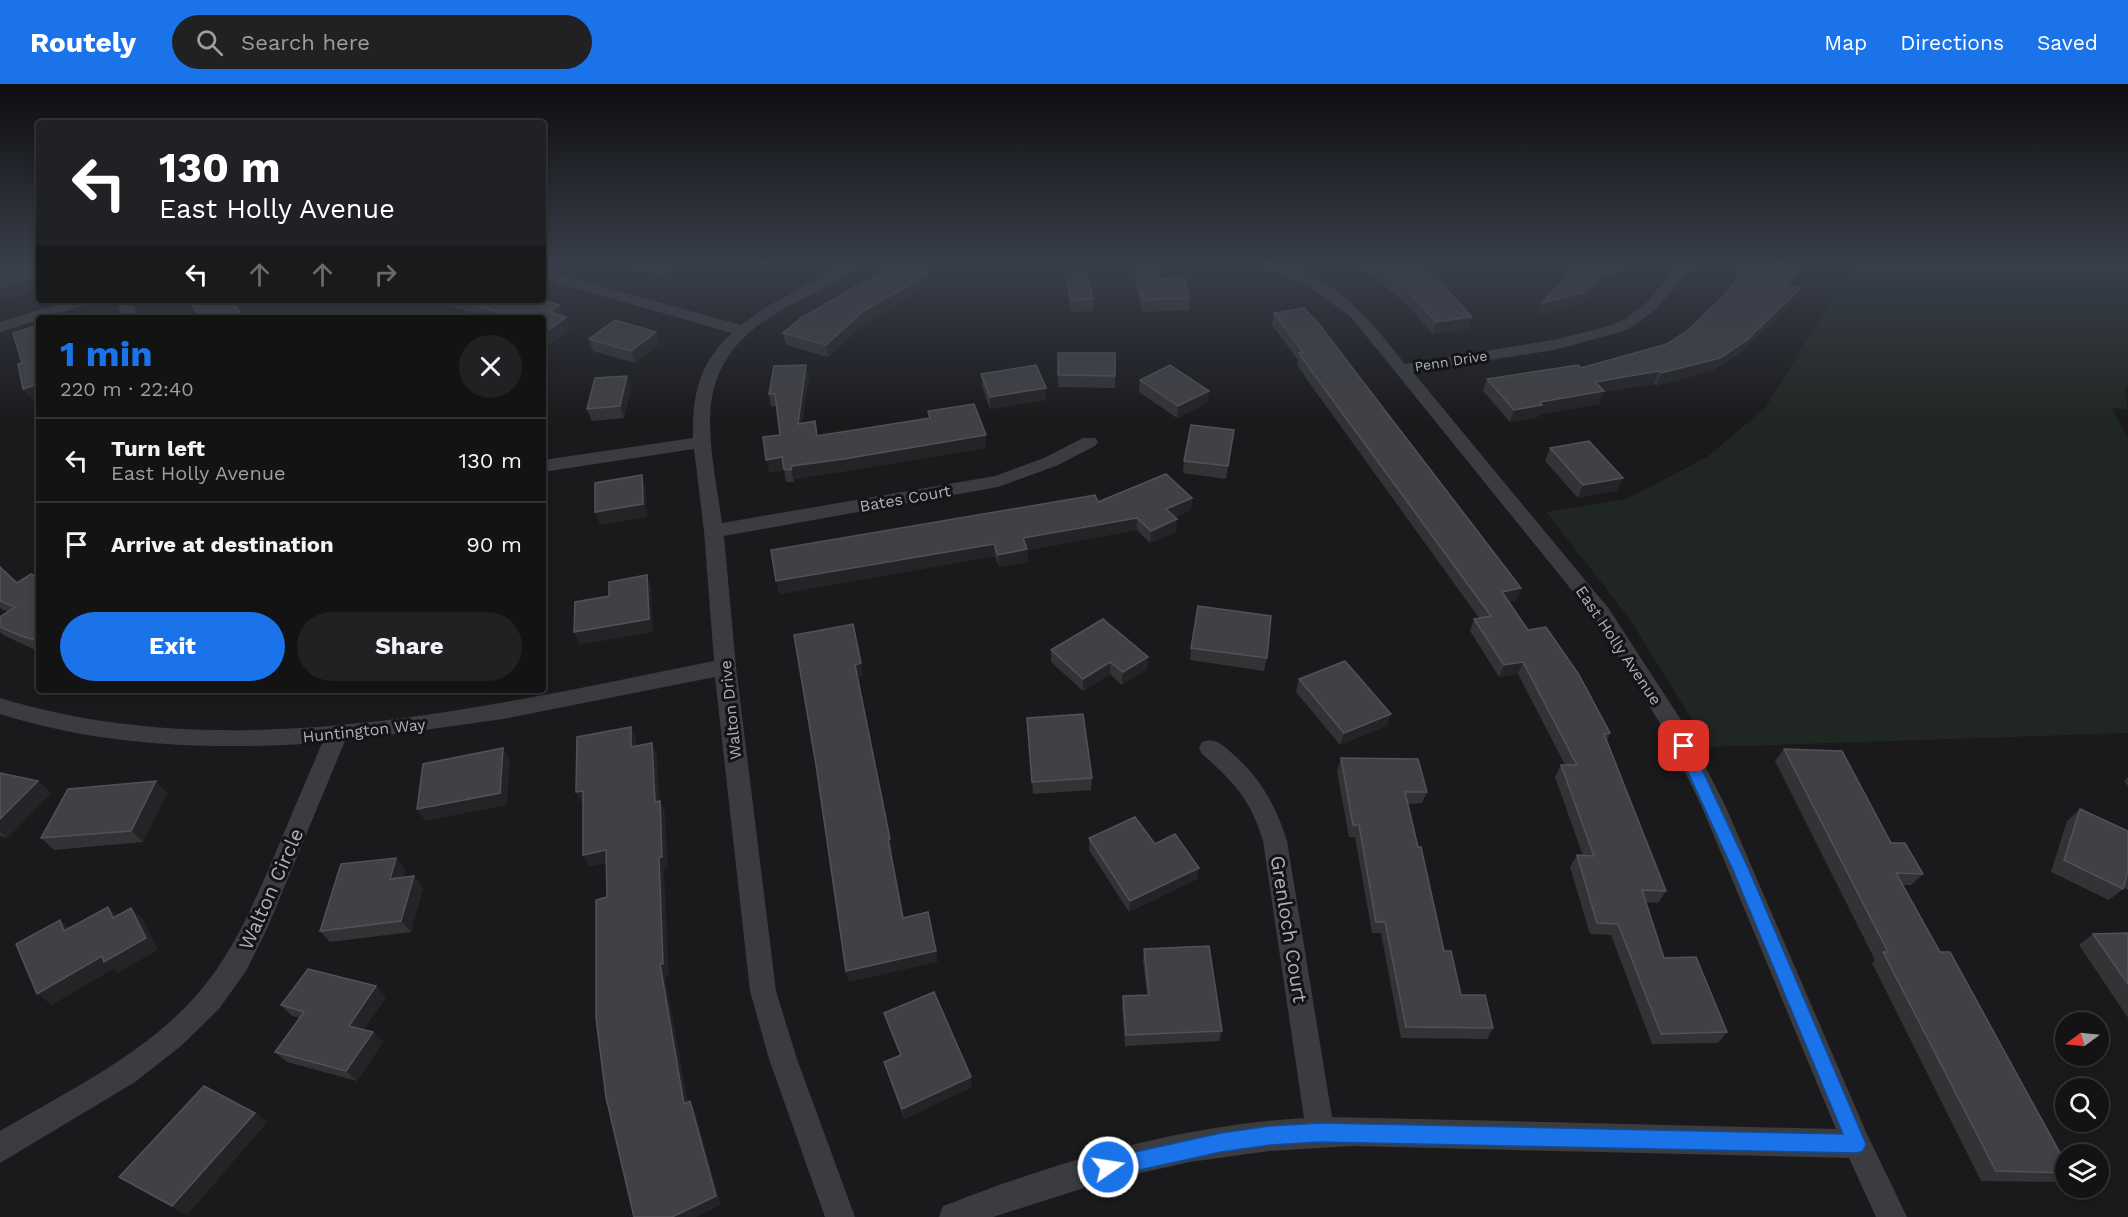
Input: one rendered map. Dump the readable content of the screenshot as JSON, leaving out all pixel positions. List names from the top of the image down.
{
  "streets": {
    "street": [
      "Penn Drive",
      "Bates Court",
      "East Holly Avenue",
      "Walton Drive",
      "Huntington Way",
      "Walton Circle",
      "Grenloch Court"
    ]
  },
  "crossings": [
    ["Penn Drive", "East Holly Avenue"],
    ["Bates Court", "Walton Drive"],
    ["Walton Drive", "Huntington Way"],
    ["Huntington Way", "Walton Circle"]
  ],
  "north": "left",
  "page": {
    "header": "Routely",
    "search": "Search here",
    "nav": ["Map", "Directions", "Saved"],
    "turn": ["130 m", "East Holly Avenue"],
    "heading": ["1 min", "220 m · 22:40"],
    "list": [
      {
        "name": "Turn left",
        "note": "East Holly Avenue",
        "value": "130 m"
      },
      {
        "name": "Arrive at destination",
        "value": "90 m"
      }
    ],
    "buttons": ["Exit", "Share"]
  }
}
